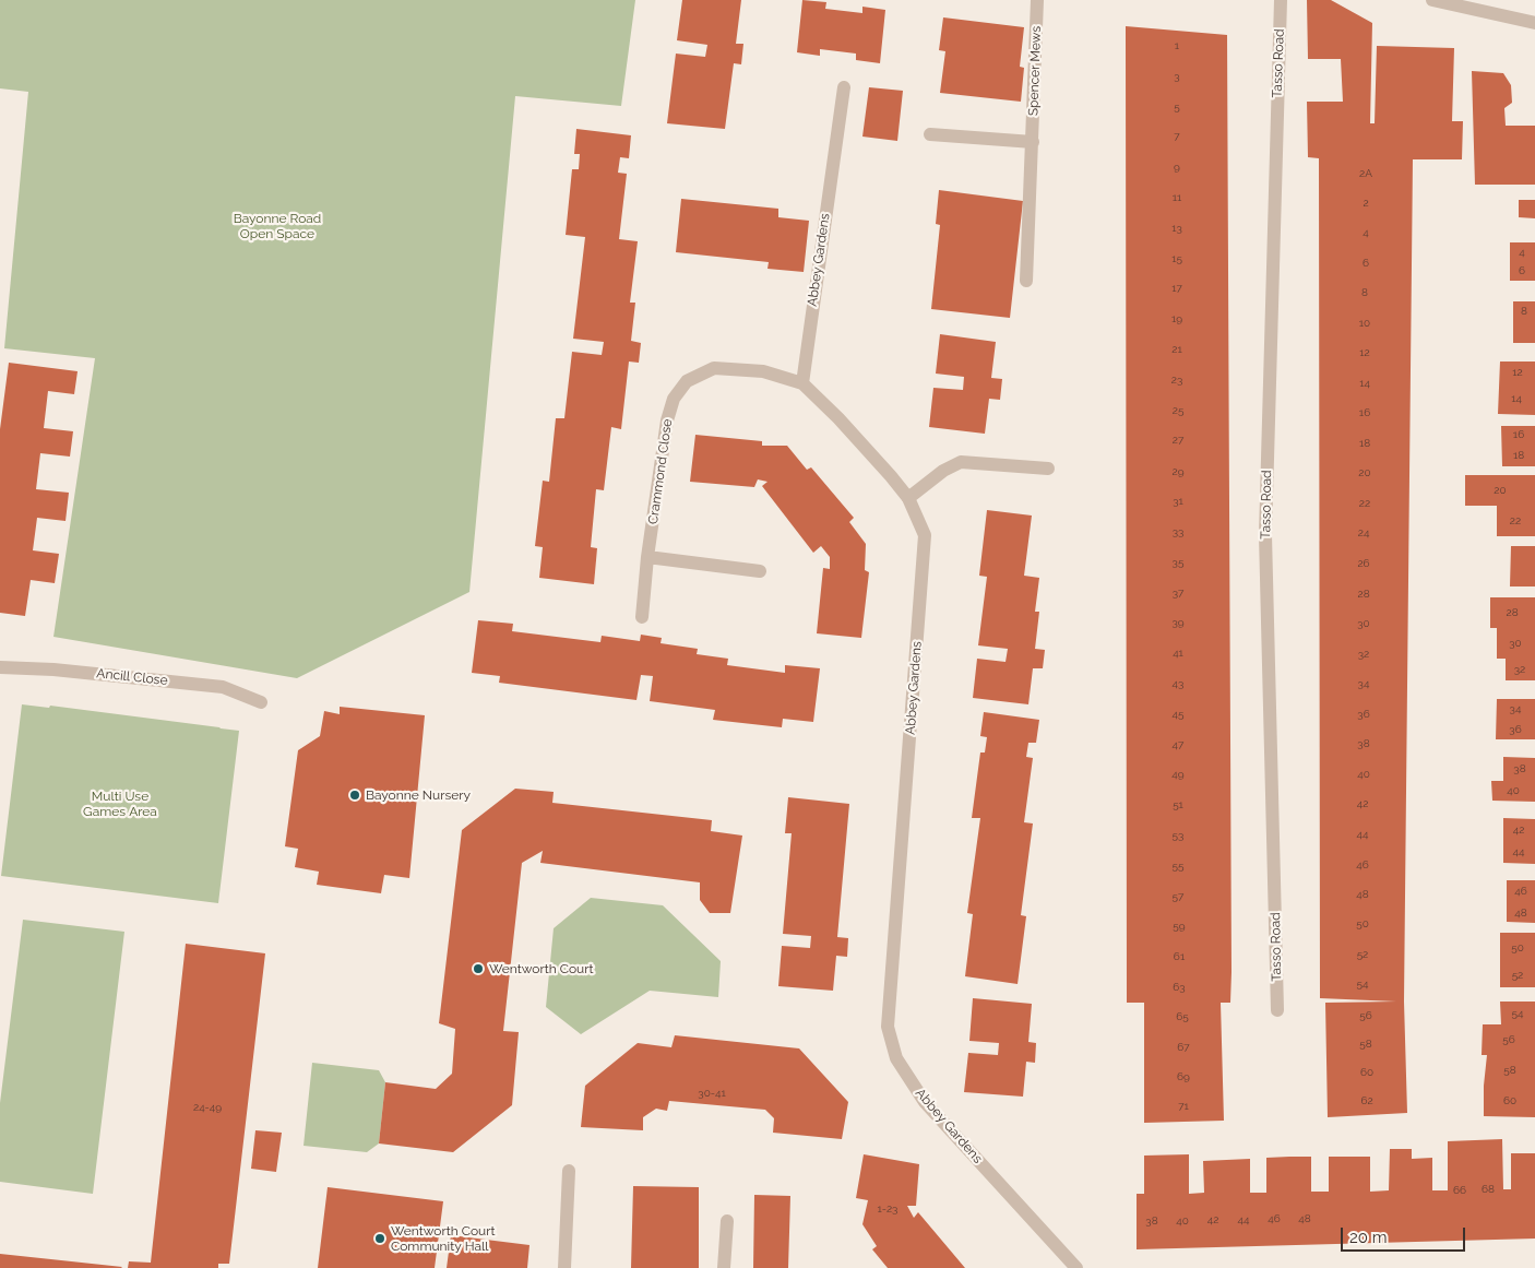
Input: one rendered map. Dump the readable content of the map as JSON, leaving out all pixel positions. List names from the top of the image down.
{
  "streets": {
    "street": [
      "Tasso Road",
      "Spencer Mews",
      "Abbey Gardens",
      "Crammond Close",
      "Ancill Close"
    ]
  },
  "crossings": [
    ["Abbey Gardens", "Crammond Close"]
  ],
  "parks": ["Bayonne Road Open Space", "Multi Use Games Area"],
  "places": ["Bayonne Nursery", "Wentworth Court", "Wentworth Court Community Hall"],
  "house_numbers": [
    "1",
    "3",
    "5",
    "7",
    "9",
    "2A",
    "11",
    "2",
    "13",
    "4",
    "4",
    "15",
    "6",
    "6",
    "17",
    "8",
    "8",
    "19",
    "10",
    "21",
    "12",
    "12",
    "23",
    "14",
    "14",
    "25",
    "16",
    "16",
    "27",
    "18",
    "18",
    "29",
    "20",
    "20",
    "31",
    "22",
    "22",
    "33",
    "24",
    "35",
    "26",
    "37",
    "28",
    "28",
    "39",
    "30",
    "30",
    "41",
    "32",
    "32",
    "43",
    "34",
    "34",
    "45",
    "36",
    "36",
    "38",
    "47",
    "38",
    "49",
    "40",
    "40",
    "42",
    "51",
    "42",
    "44",
    "53",
    "44",
    "46",
    "55",
    "46",
    "48",
    "57",
    "48",
    "50",
    "59",
    "50",
    "52",
    "61",
    "52",
    "54",
    "63",
    "54",
    "56",
    "65",
    "56",
    "58",
    "67",
    "58",
    "60",
    "69",
    "30-41",
    "62",
    "60",
    "71",
    "24-49",
    "68",
    "66",
    "1-23",
    "46",
    "48",
    "42",
    "44",
    "38",
    "40"
  ],
  "scale_bar": "20 m"
}
